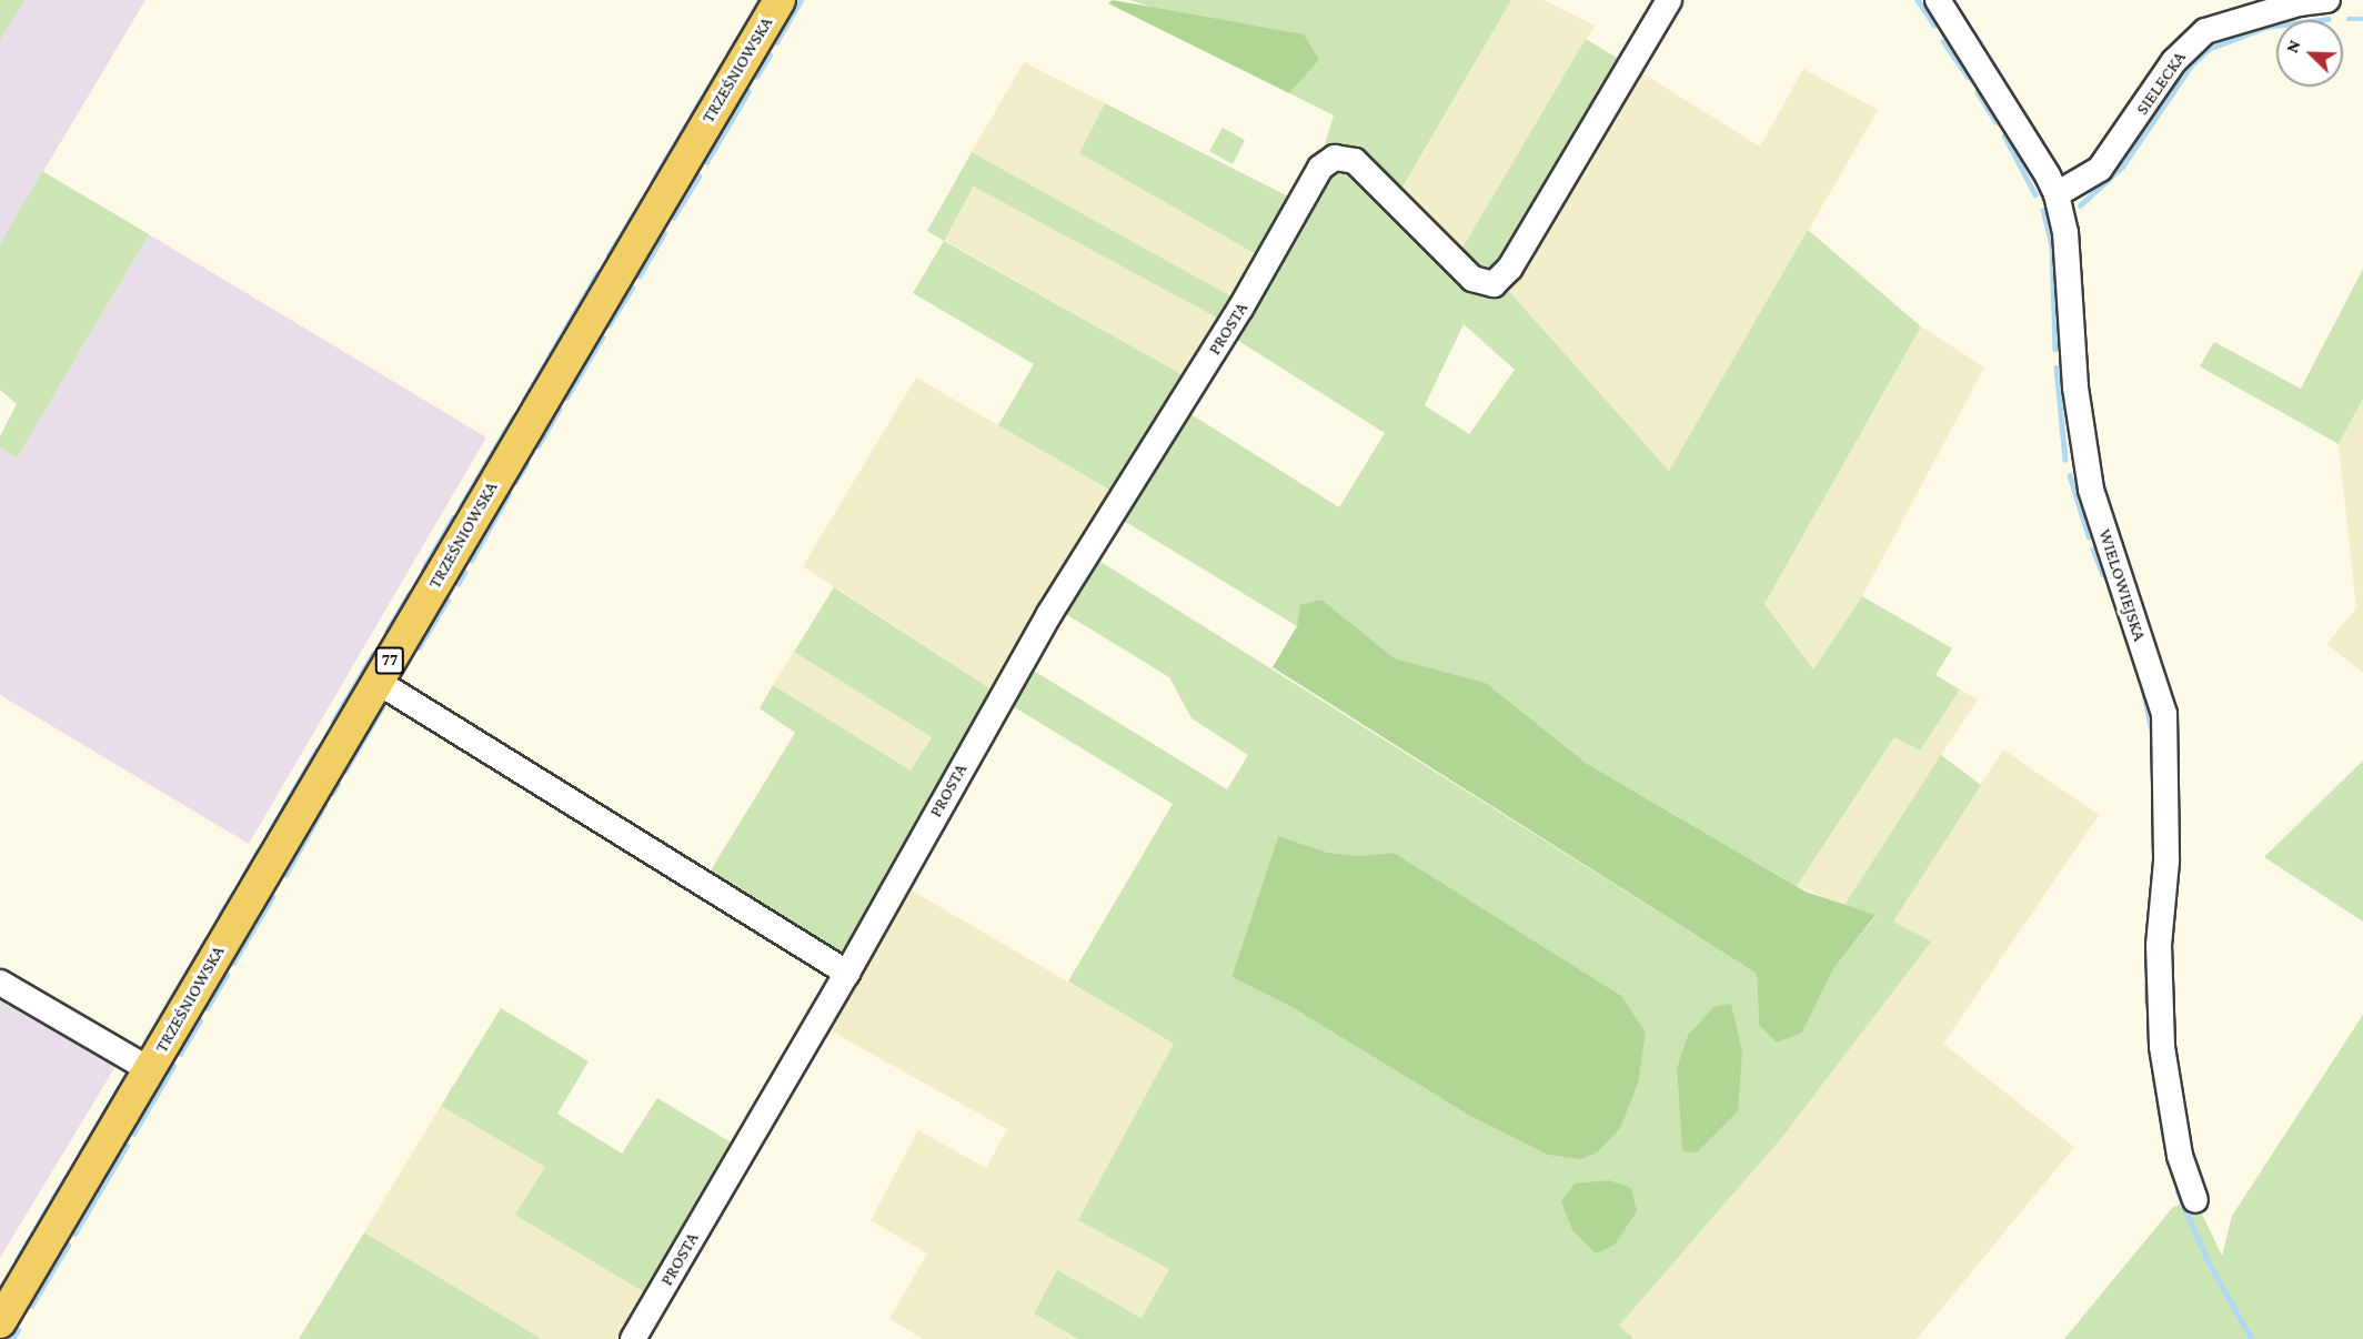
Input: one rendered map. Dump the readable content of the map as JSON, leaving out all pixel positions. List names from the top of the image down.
{
  "streets": {
    "main road": ["TRZEŚNIOWSKA", "77"],
    "street": ["SIELECKA", "PROSTA", "WIELOWIEJSKA"]
  },
  "crossings": [
    ["SIELECKA", "WIELOWIEJSKA"]
  ],
  "north": "top left"
}
